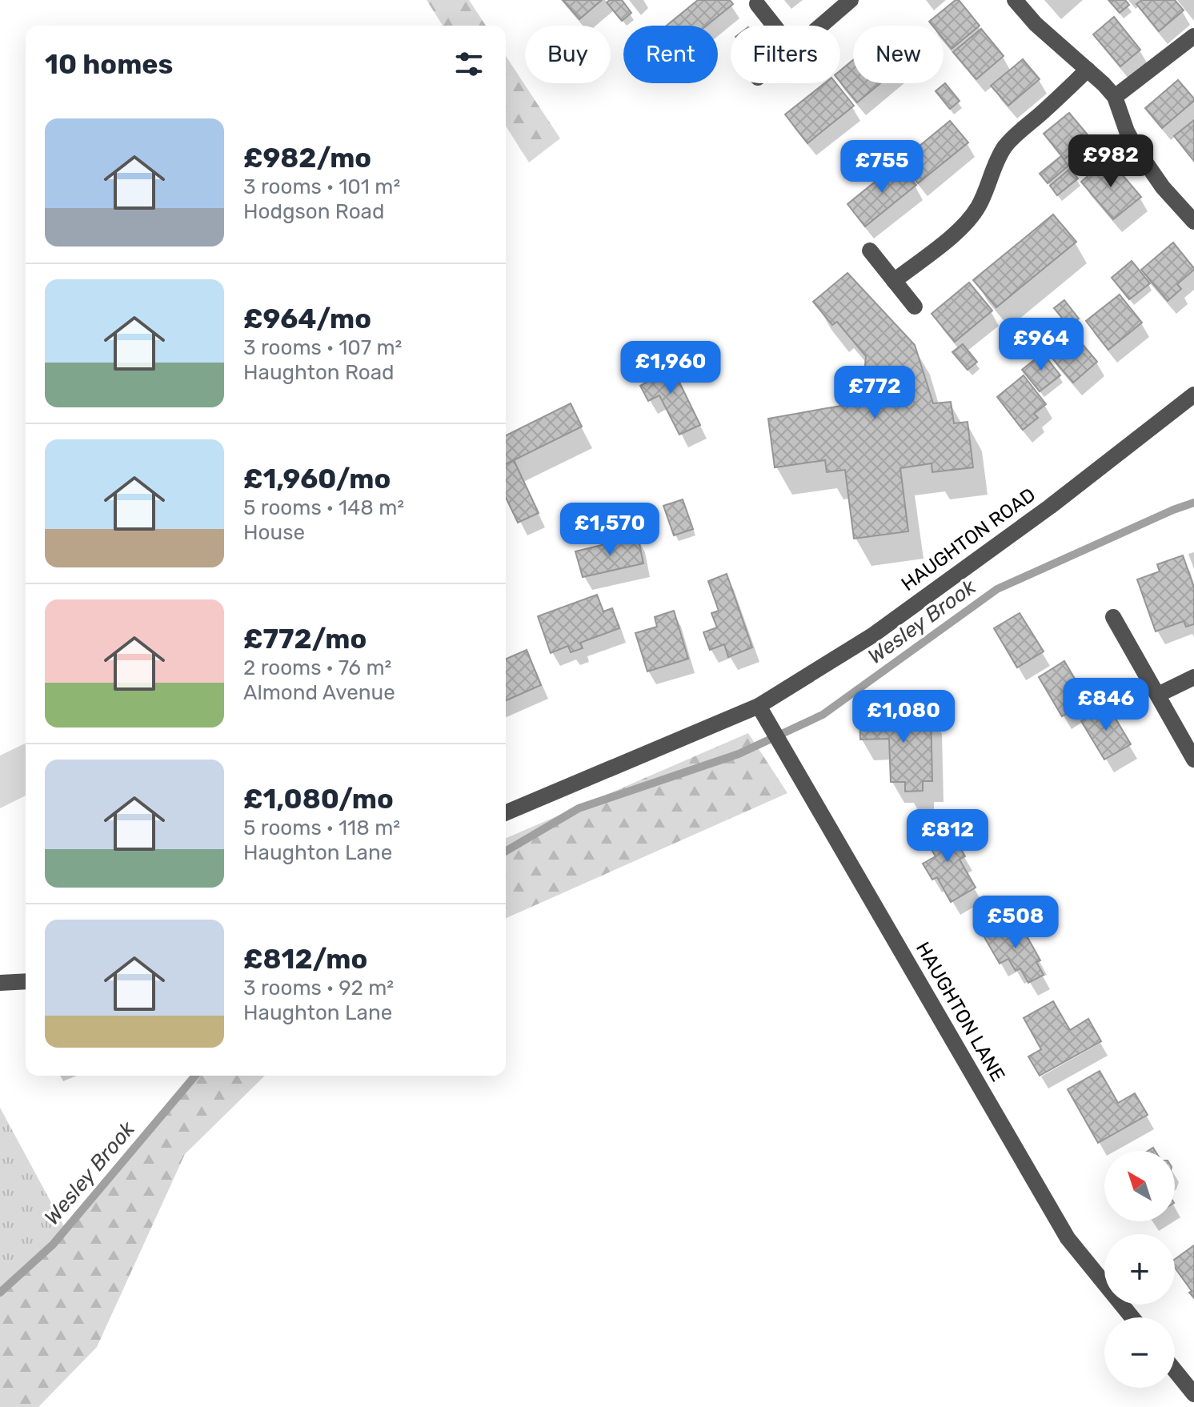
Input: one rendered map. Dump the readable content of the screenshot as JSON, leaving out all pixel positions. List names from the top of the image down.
{
  "streets": {
    "street": ["HAUGHTON ROAD", "HAUGHTON LANE"]
  },
  "crossings": [
    ["HAUGHTON ROAD", "HAUGHTON LANE"]
  ],
  "water": ["Wesley Brook"],
  "north": "top left",
  "page": {
    "chip": [
      "Buy",
      "Rent",
      "Filters",
      "New"
    ],
    "heading": "10 homes",
    "list": [
      {
        "name": "£982/mo",
        "note": "3 rooms · 101 m² · Hodgson Road"
      },
      {
        "name": "£964/mo",
        "note": "3 rooms · 107 m² · Haughton Road"
      },
      {
        "name": "£1,960/mo",
        "note": "5 rooms · 148 m² · House"
      },
      {
        "name": "£772/mo",
        "note": "2 rooms · 76 m² · Almond Avenue"
      },
      {
        "name": "£1,080/mo",
        "note": "5 rooms · 118 m² · Haughton Lane"
      },
      {
        "name": "£812/mo",
        "note": "3 rooms · 92 m² · Haughton Lane"
      }
    ],
    "price": [
      "£982",
      "£755",
      "£964",
      "£1,960",
      "£772",
      "£1,570",
      "£846",
      "£1,080",
      "£812",
      "£508"
    ],
    "map_buttons": ["+", "−"]
  }
}
